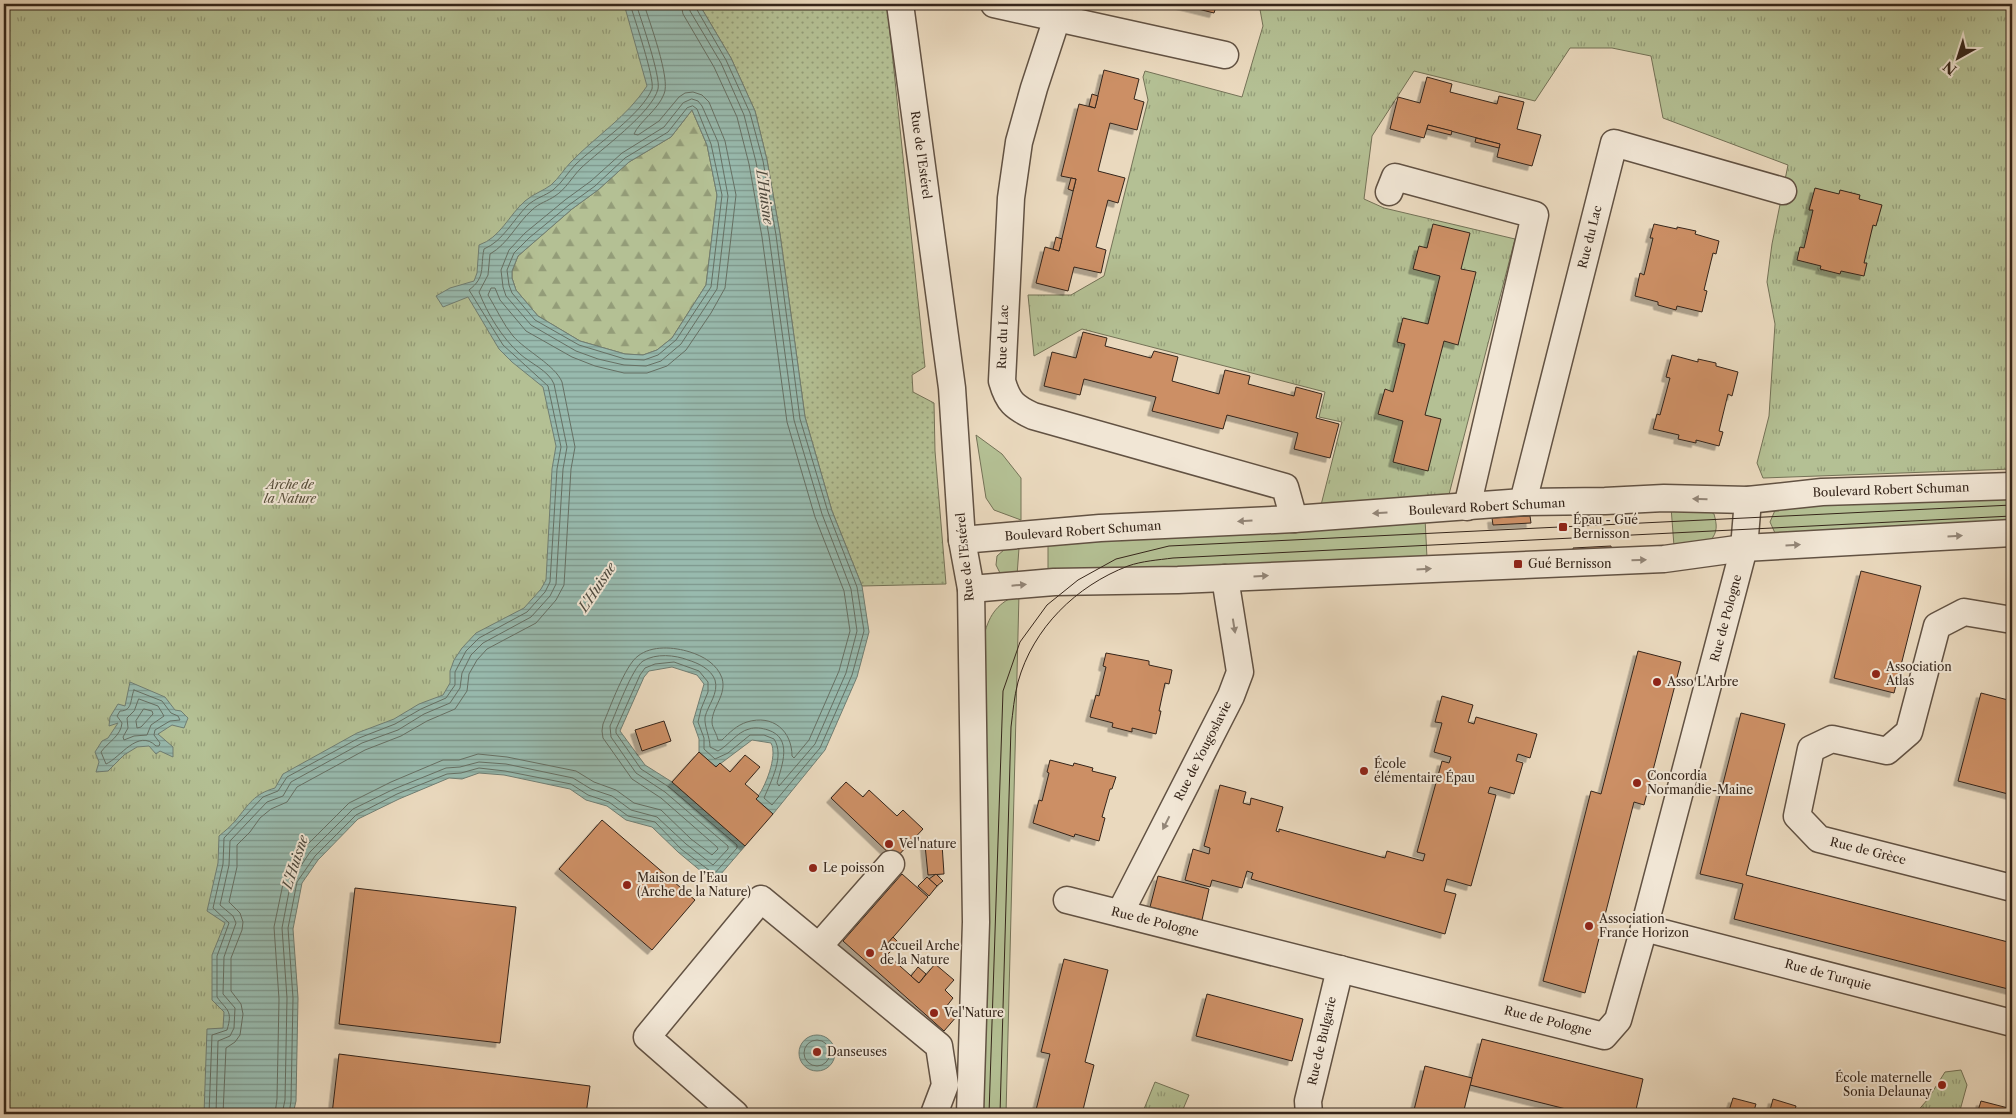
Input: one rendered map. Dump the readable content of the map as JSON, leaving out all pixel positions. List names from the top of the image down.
{
  "streets": {
    "street": [
      "Rue de l'Estérel",
      "Rue du Lac",
      "Boulevard Robert Schuman",
      "Rue de Pologne",
      "Rue de Yougoslavie",
      "Rue de Grèce",
      "Rue de Turquie",
      "Rue de Bulgarie"
    ]
  },
  "crossings": [
    ["Rue de l'Estérel", "Boulevard Robert Schuman"],
    ["Rue du Lac", "Boulevard Robert Schuman"],
    ["Boulevard Robert Schuman", "Rue de Pologne"],
    ["Rue de Pologne", "Rue de Yougoslavie"],
    ["Rue de Pologne", "Rue de Turquie"],
    ["Rue de Pologne", "Rue de Bulgarie"]
  ],
  "one_way": ["Rue de Yougoslavie"],
  "water": ["L'Huisne"],
  "parks": ["Arche de la Nature"],
  "places": {
    "transit": ["Épau - Gué Bernisson", "Gué Bernisson"],
    "other": [
      "Association Atlas",
      "Asso L'Arbre",
      "École élémentaire Épau",
      "Concordia Normandie-Maine",
      "Vel'nature",
      "Le poisson",
      "Maison de l’Eau (Arche de la Nature)",
      "Association France Horizon",
      "Accueil Arche de la Nature",
      "Vel'Nature",
      "Danseuses",
      "École maternelle Sonia Delaunay"
    ]
  },
  "north": "bottom left"
}
